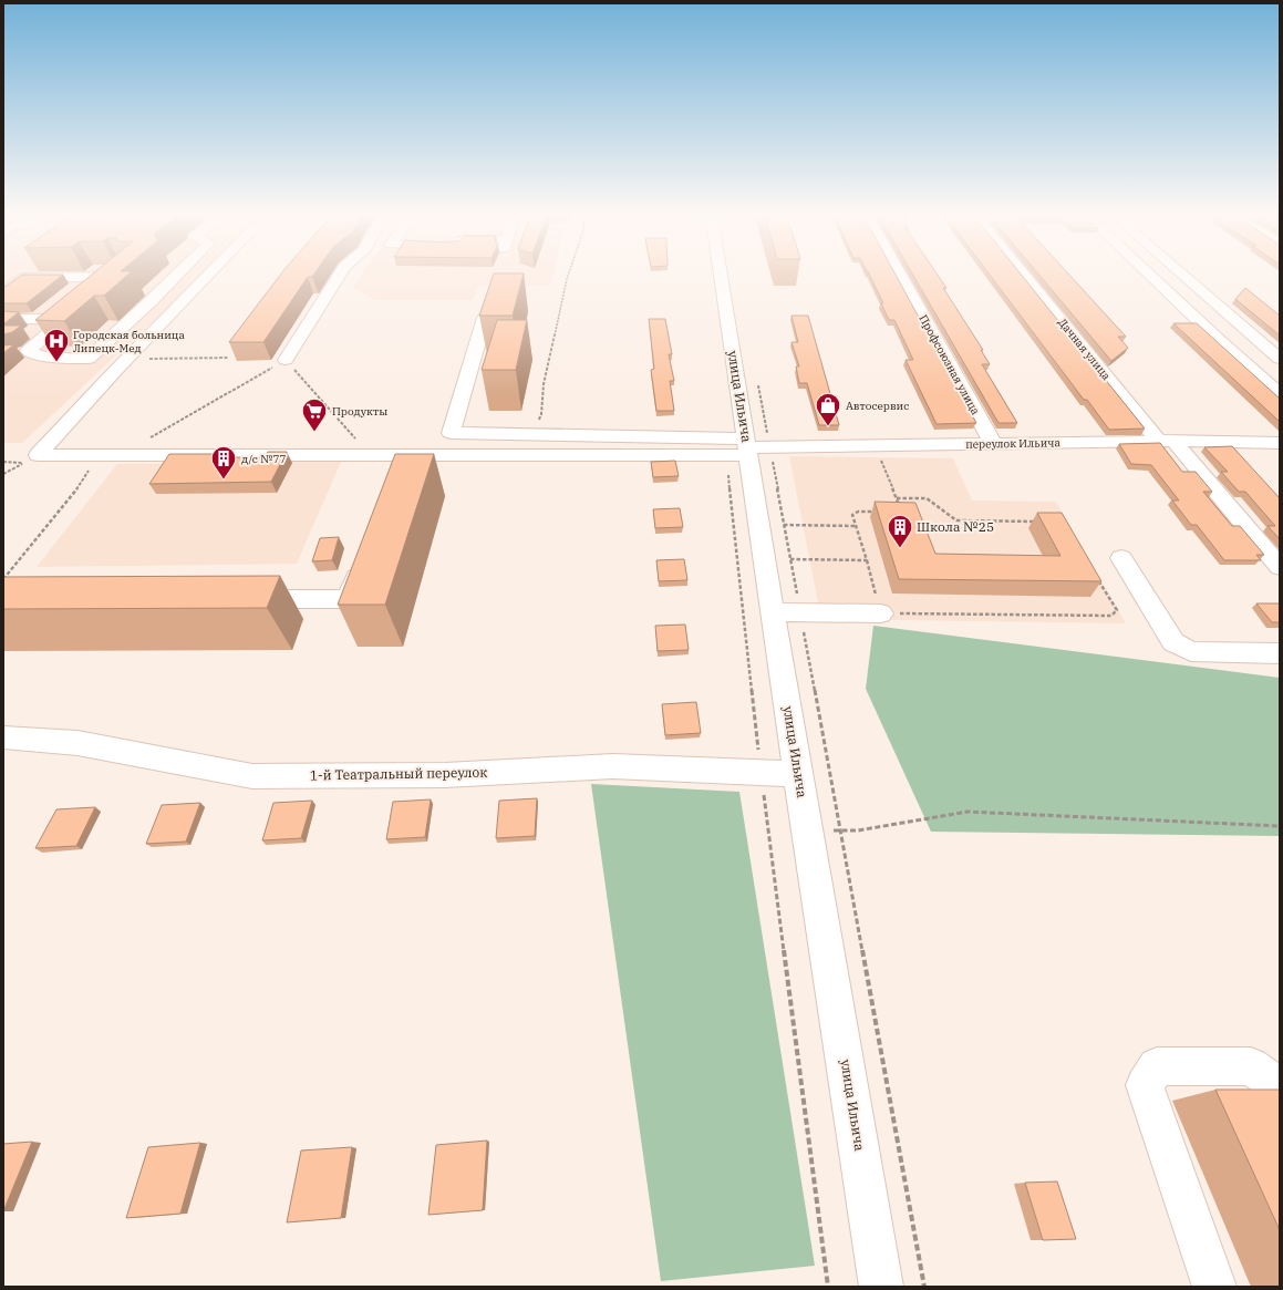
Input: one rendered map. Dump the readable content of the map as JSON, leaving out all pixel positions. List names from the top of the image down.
{
  "streets": {
    "street": [
      "Дачная улица",
      "Профсоюзная улица",
      "улица Ильича",
      "переулок Ильича",
      "1-й Театральный переулок"
    ]
  },
  "crossings": [
    ["Дачная улица", "переулок Ильича"],
    ["Профсоюзная улица", "переулок Ильича"],
    ["улица Ильича", "переулок Ильича"],
    ["улица Ильича", "1-й Театральный переулок"]
  ],
  "places": {
    "hospital": ["Городская больница Липецк-Мед"],
    "shop": ["Автосервис"],
    "supermarket": ["Продукты"],
    "building": ["д/с №77", "Школа №25"]
  }
}
